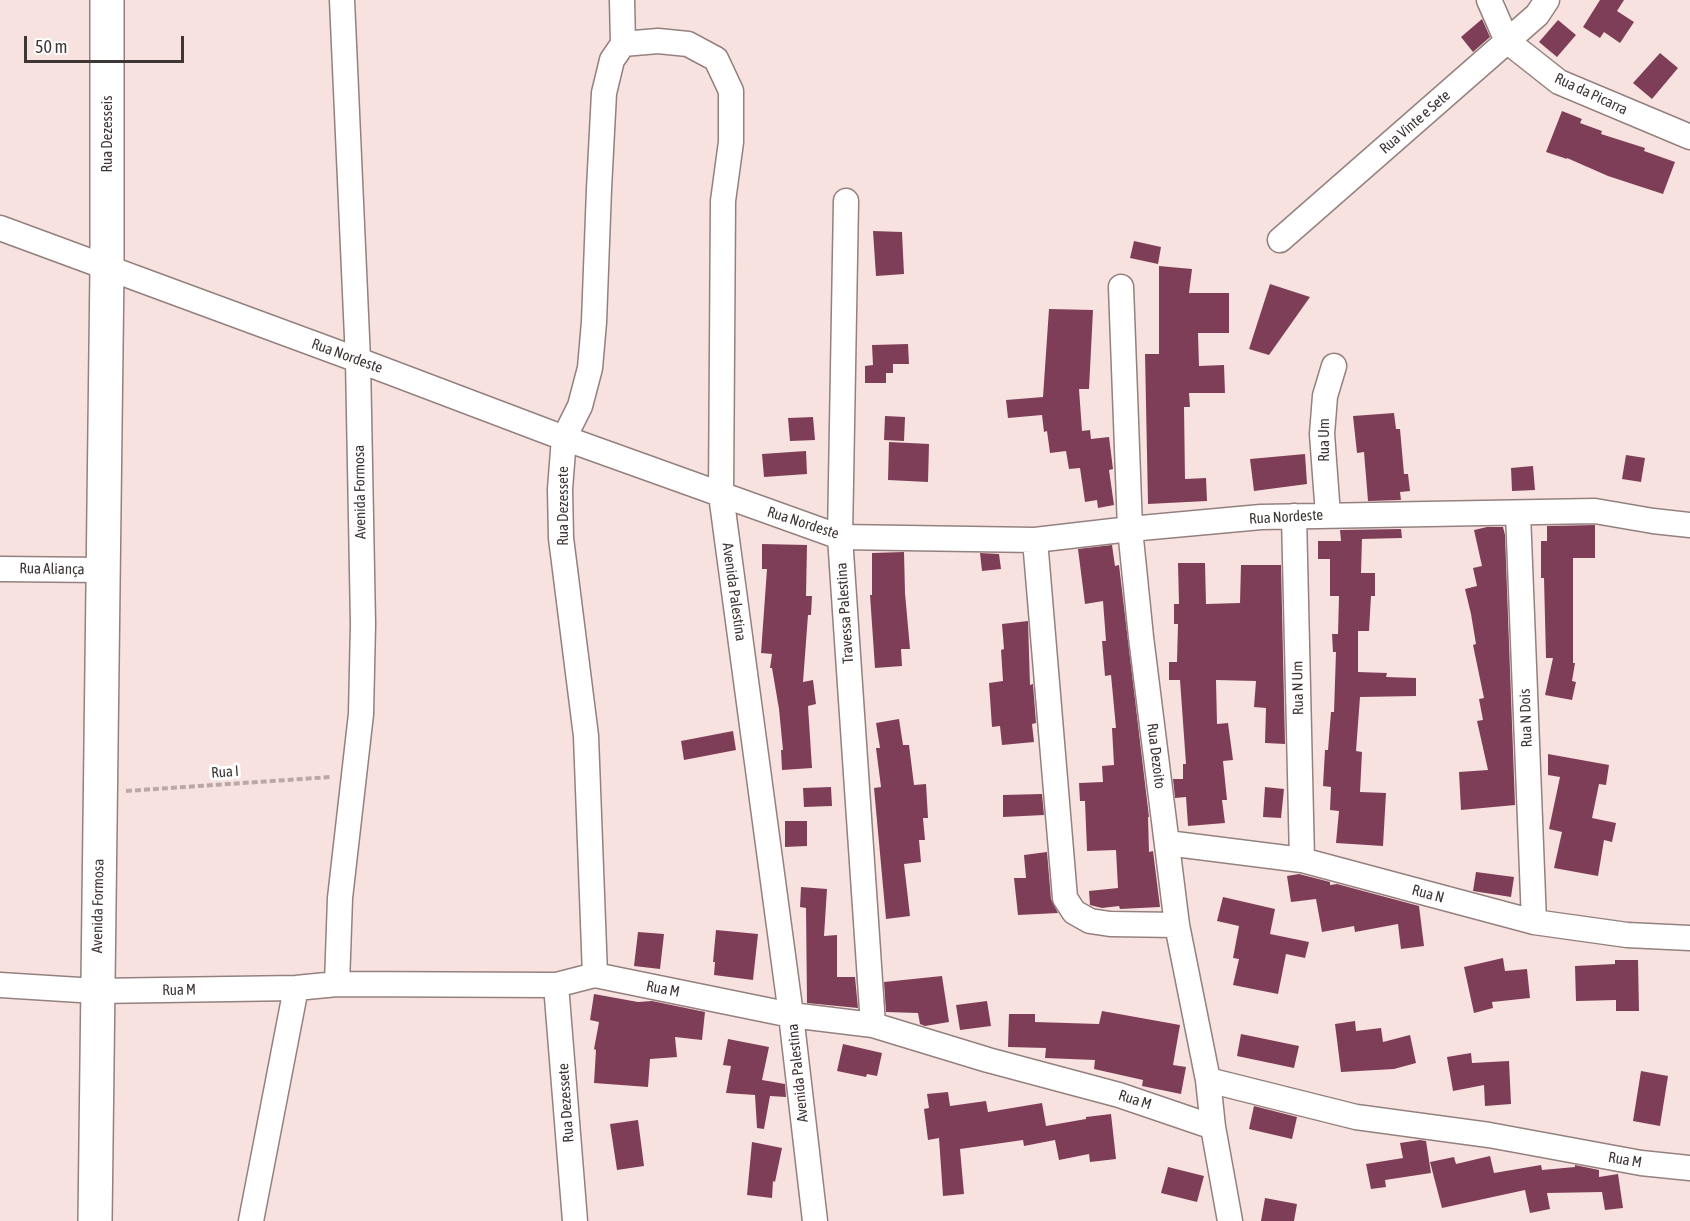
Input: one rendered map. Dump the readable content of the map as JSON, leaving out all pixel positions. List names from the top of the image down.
{
  "streets": {
    "main road": ["Rua Dezesseis", "Avenida Formosa"],
    "street": [
      "Rua da Picarra",
      "Rua Vinte e Sete",
      "Rua Nordeste",
      "Rua Um",
      "Rua Dezessete",
      "Rua Aliança",
      "Avenida Palestina",
      "Travessa Palestina",
      "Rua N Um",
      "Rua N Dois",
      "Rua Dezoito",
      "Rua N",
      "Rua M"
    ],
    "path": ["Rua I"]
  },
  "crossings": [
    ["Rua da Picarra", "Rua Vinte e Sete"],
    ["Rua Dezesseis", "Rua Nordeste"],
    ["Rua Dezesseis", "Avenida Formosa"],
    ["Rua Nordeste", "Rua Um"],
    ["Rua Nordeste", "Avenida Formosa"],
    ["Rua Nordeste", "Rua Dezessete"],
    ["Rua Nordeste", "Avenida Palestina"],
    ["Rua Nordeste", "Travessa Palestina"],
    ["Rua Nordeste", "Rua N Um"],
    ["Rua Nordeste", "Rua N Dois"],
    ["Rua Nordeste", "Rua Dezoito"],
    ["Avenida Formosa", "Rua Aliança"],
    ["Avenida Formosa", "Rua I"],
    ["Avenida Formosa", "Rua M"],
    ["Rua Dezessete", "Avenida Palestina"],
    ["Rua Dezessete", "Rua M"],
    ["Avenida Palestina", "Rua M"],
    ["Travessa Palestina", "Rua M"],
    ["Rua N Um", "Rua N"],
    ["Rua N Dois", "Rua N"],
    ["Rua Dezoito", "Rua N"],
    ["Rua Dezoito", "Rua M"]
  ],
  "scale_bar": "50 m"
}
